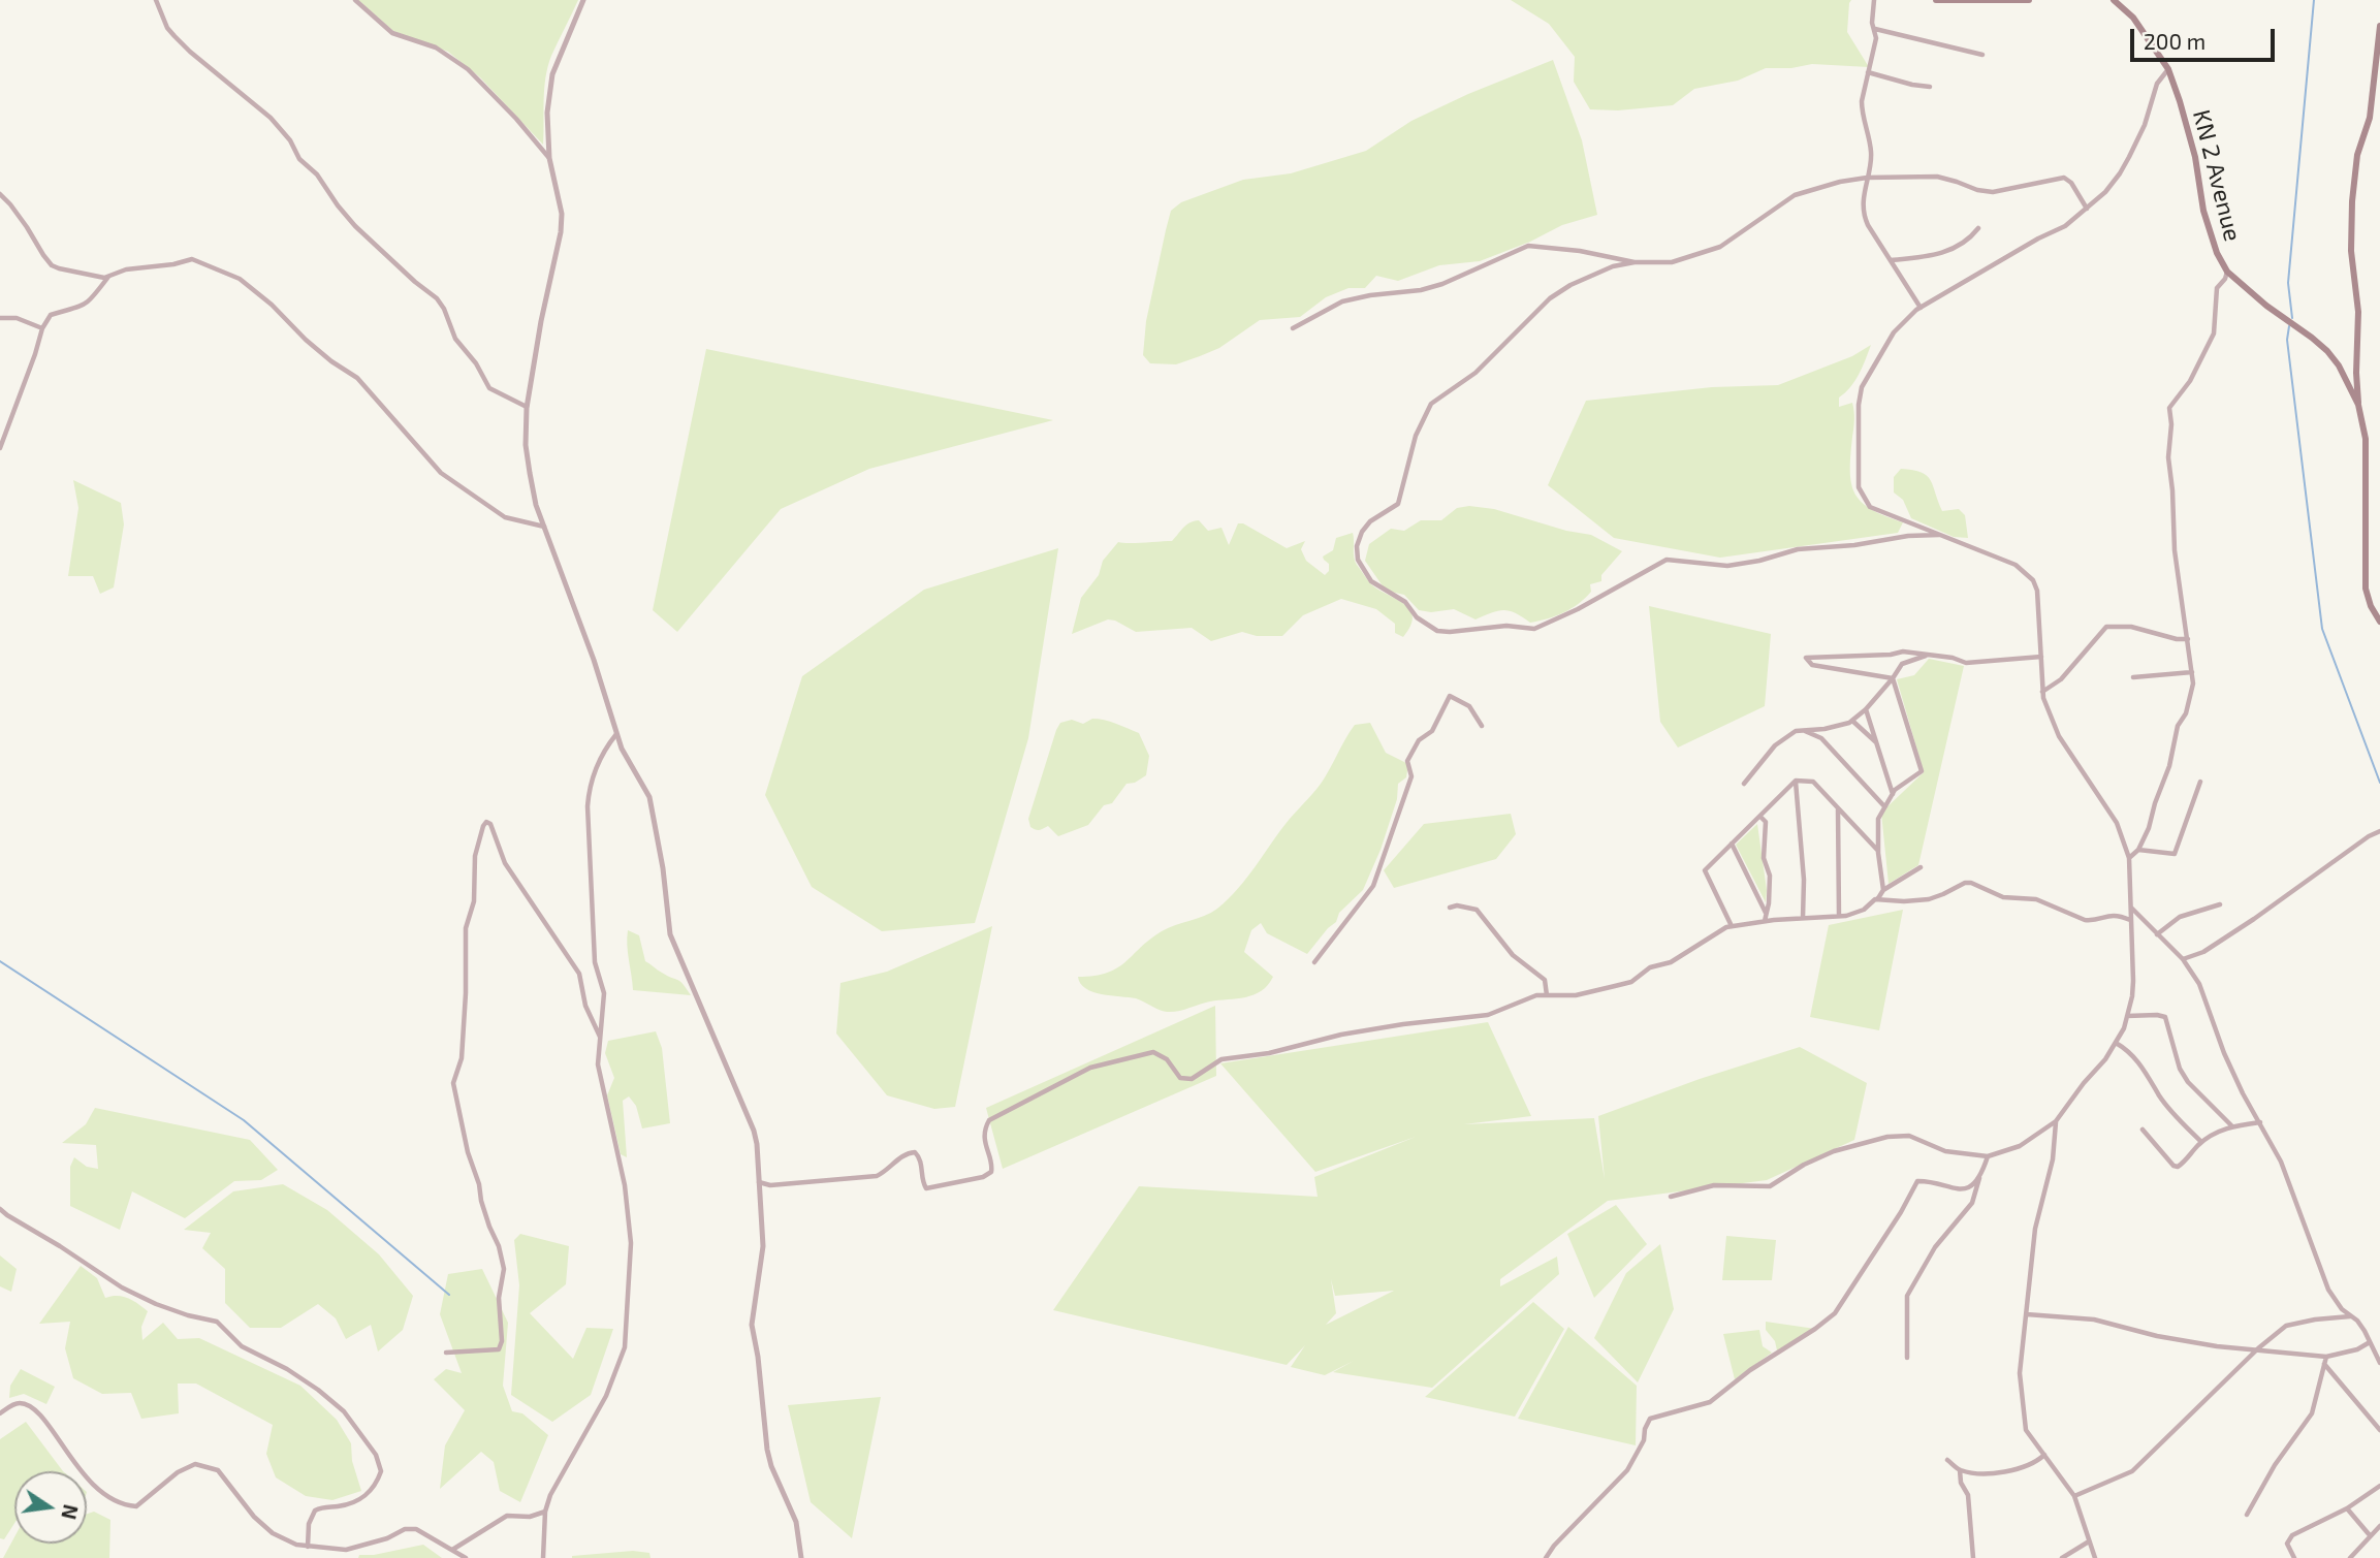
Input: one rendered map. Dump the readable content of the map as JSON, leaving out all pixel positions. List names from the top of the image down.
{
  "streets": {
    "main road": ["KN 2 Avenue"]
  },
  "scale_bar": "200 m",
  "north": "right"
}
